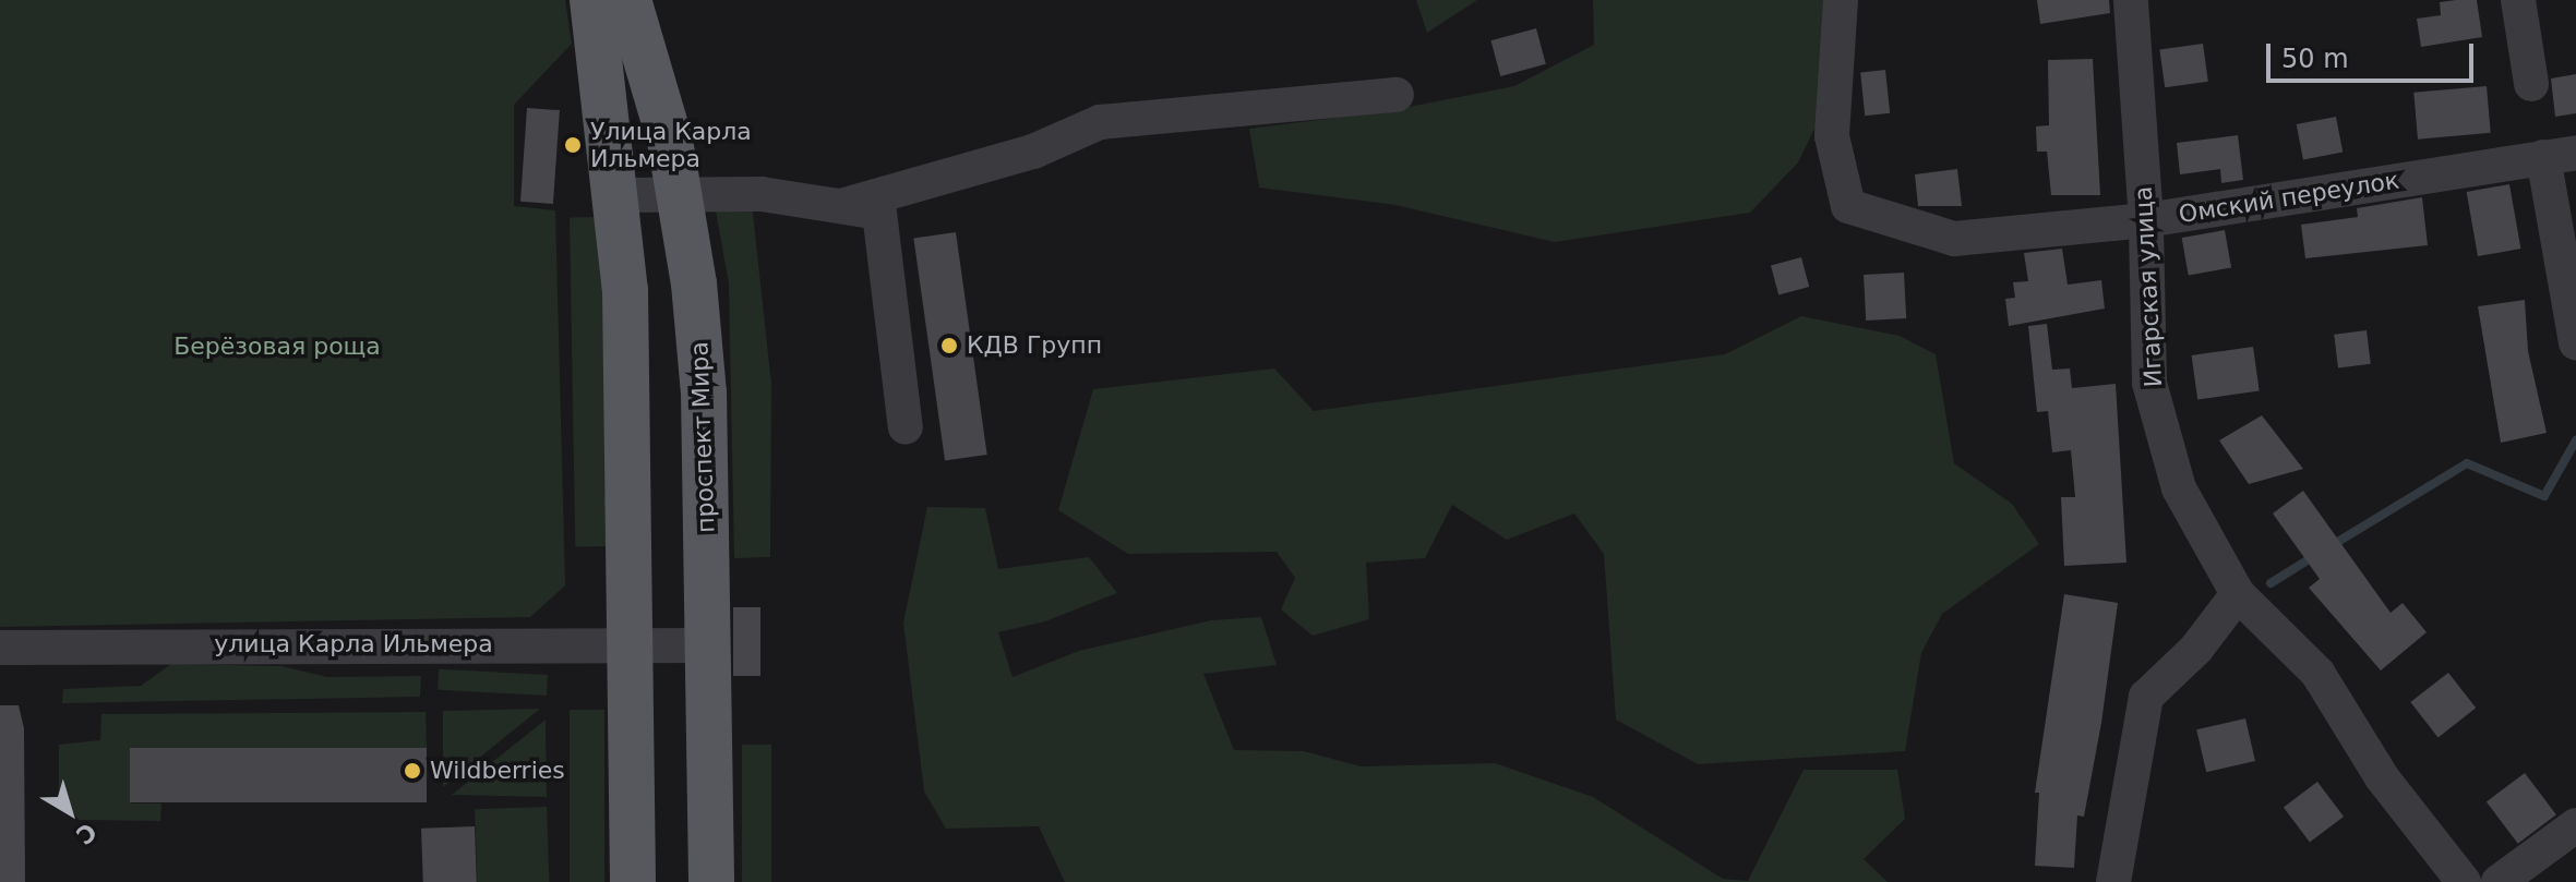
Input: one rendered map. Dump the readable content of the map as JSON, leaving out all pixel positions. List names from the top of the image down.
{
  "streets": {
    "main road": ["проспект Мира"],
    "street": ["Омский переулок", "Игарская улица", "улица Карла Ильмера"]
  },
  "crossings": [
    ["Омский переулок", "Игарская улица"],
    ["проспект Мира", "улица Карла Ильмера"]
  ],
  "parks": ["Берёзовая роща"],
  "places": ["Улица Карла Ильмера", "КДВ Групп", "Wildberries"],
  "scale_bar": "50 m",
  "north": "bottom right"
}
